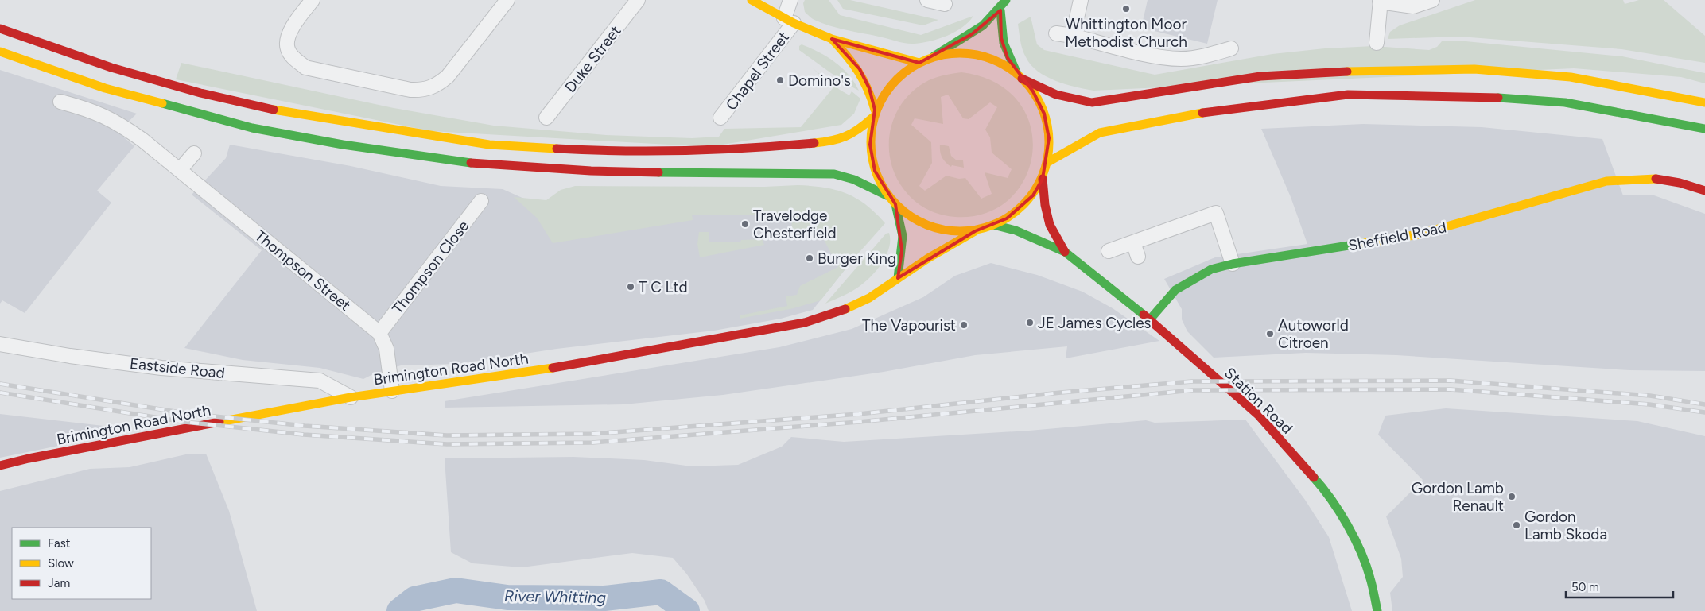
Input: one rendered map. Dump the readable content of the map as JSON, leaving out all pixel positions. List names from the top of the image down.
{
  "streets": {
    "main road": ["Sheffield Road", "Brimington Road North", "Station Road"],
    "street": [
      "Duke Street",
      "Chapel Street",
      "Thompson Close",
      "Thompson Street",
      "Eastside Road"
    ]
  },
  "crossings": [
    ["Sheffield Road", "Station Road"],
    ["Thompson Close", "Thompson Street"],
    ["Thompson Street", "Brimington Road North"],
    ["Eastside Road", "Brimington Road North"]
  ],
  "water": ["River Whitting"],
  "places": [
    "Whittington Moor Methodist Church",
    "Domino's",
    "Travelodge Chesterfield",
    "Burger King",
    "T C Ltd",
    "JE James Cycles",
    "The Vapourist",
    "Autoworld Citroen",
    "Gordon Lamb Renault",
    "Gordon Lamb Skoda"
  ],
  "legend": ["Fast", "Slow", "Jam"],
  "scale_bar": "50 m"
}
